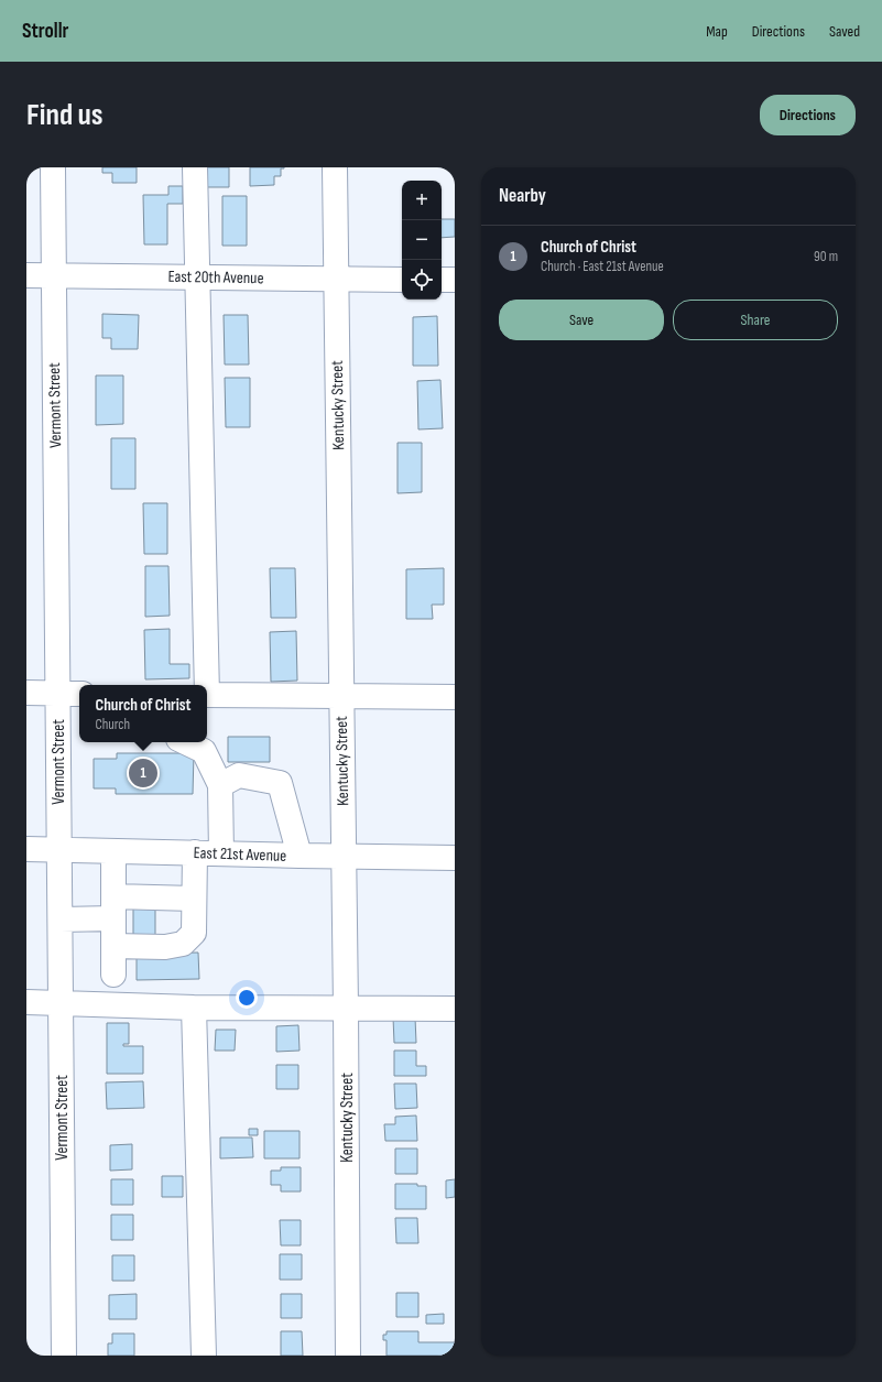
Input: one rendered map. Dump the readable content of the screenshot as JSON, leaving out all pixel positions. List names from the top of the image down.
{
  "streets": {
    "street": [
      "East 20th Avenue",
      "Vermont Street",
      "Kentucky Street",
      "East 21st Avenue"
    ]
  },
  "crossings": [
    ["East 20th Avenue", "Vermont Street"],
    ["East 20th Avenue", "Kentucky Street"],
    ["Vermont Street", "East 21st Avenue"],
    ["Kentucky Street", "East 21st Avenue"]
  ],
  "page": {
    "header": "Strollr",
    "nav": ["Map", "Directions", "Saved"],
    "buttons": [
      "Directions",
      ["Save", "Share"]
    ],
    "title": "Find us",
    "heading": "Nearby",
    "map_buttons": ["+", "−"],
    "list": [
      {
        "mark": "1",
        "name": "Church of Christ",
        "note": "Church · East 21st Avenue",
        "value": "90 m"
      }
    ],
    "popup": ["Church of Christ", "Church"],
    "pins": "1"
  }
}
